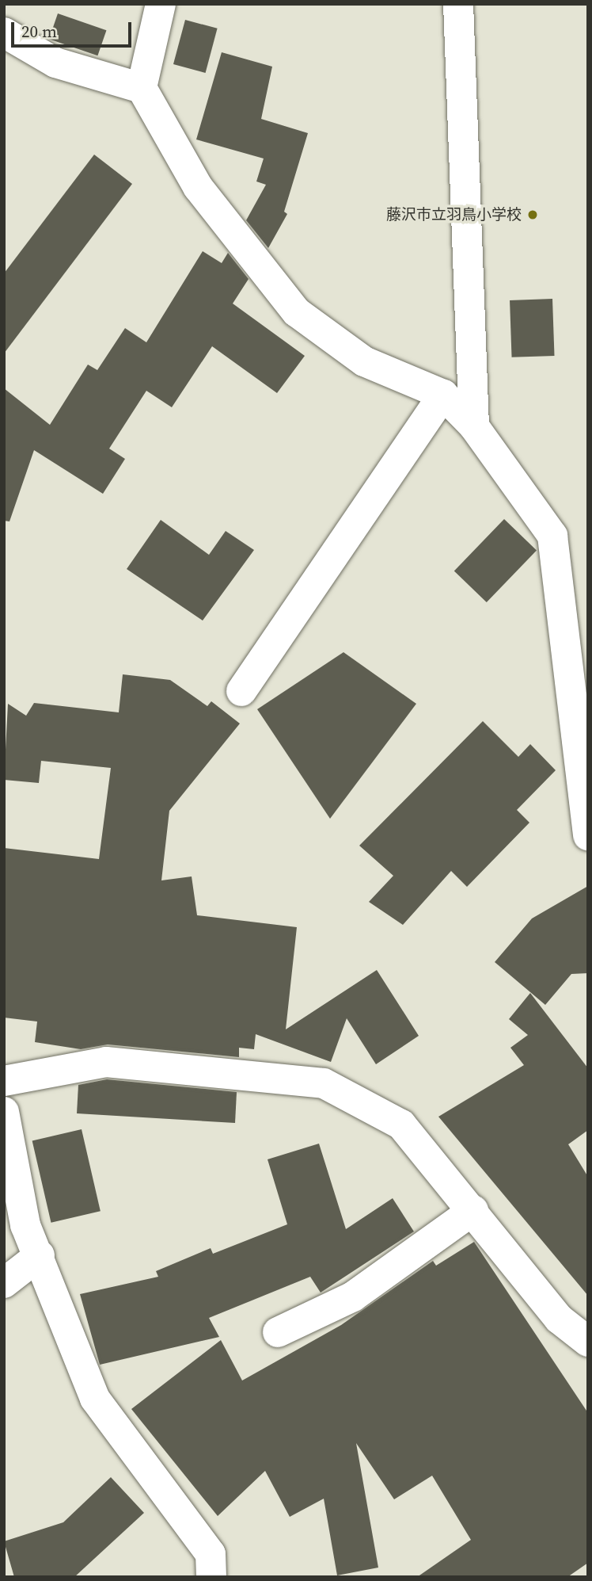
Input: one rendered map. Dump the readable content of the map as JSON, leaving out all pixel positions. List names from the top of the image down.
{
  "places": ["藤沢市立羽鳥小学校"],
  "scale_bar": "20 m"
}
